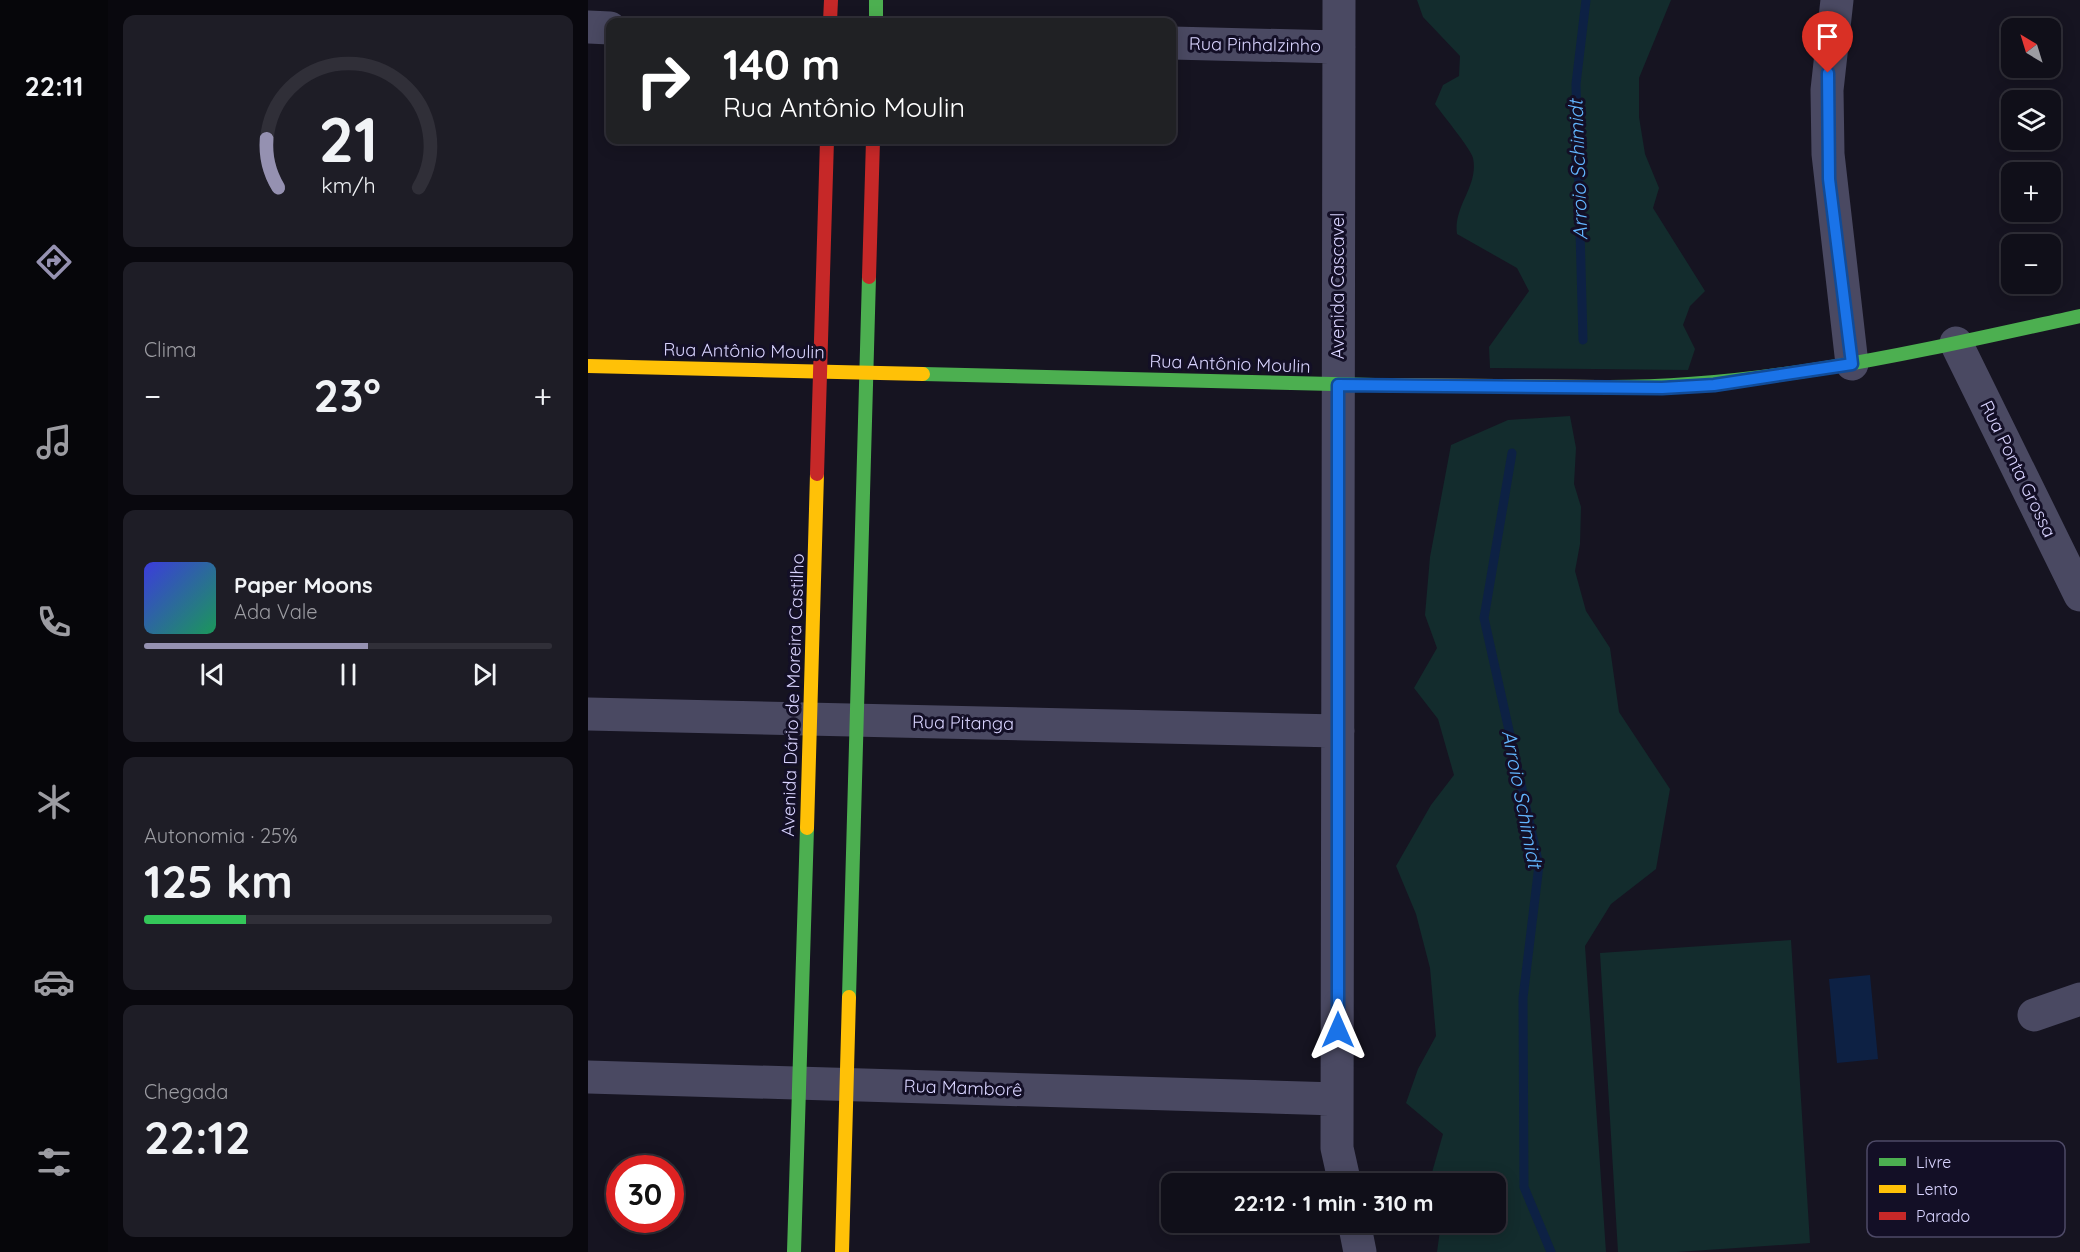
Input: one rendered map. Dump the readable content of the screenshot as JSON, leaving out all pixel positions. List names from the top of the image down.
{
  "streets": {
    "main road": ["Rua Antônio Moulin", "Avenida Dário de Moreira Castilho"],
    "street": [
      "Rua Pinhalzinho",
      "Avenida Cascavel",
      "Rua Ponta Grossa",
      "Rua Pitanga",
      "Rua Mamborê"
    ]
  },
  "crossings": [
    ["Rua Pinhalzinho", "Avenida Cascavel"],
    ["Avenida Cascavel", "Rua Antônio Moulin"],
    ["Avenida Cascavel", "Rua Pitanga"],
    ["Avenida Cascavel", "Rua Mamborê"],
    ["Rua Antônio Moulin", "Rua Ponta Grossa"],
    ["Rua Antônio Moulin", "Avenida Dário de Moreira Castilho"],
    ["Avenida Dário de Moreira Castilho", "Rua Pitanga"],
    ["Avenida Dário de Moreira Castilho", "Rua Mamborê"]
  ],
  "water": ["Arroio Schimidt"],
  "legend": ["Livre", "Lento", "Parado"],
  "north": "top left",
  "page": {
    "tabs": "22:11",
    "map_buttons": ["+", "−"],
    "turn": ["140 m", "Rua Antônio Moulin"],
    "tile": [
      "Clima",
      ["Autonomia · 25%", "125 km"],
      ["Chegada", "22:12"]
    ],
    "heat": ["−", "23°", "+"],
    "song": ["Paper Moons", "Ada Vale"],
    "limit": "30",
    "trip": "22:12 · 1 min · 310 m",
    "gauge": ["21", "km/h"]
  }
}
